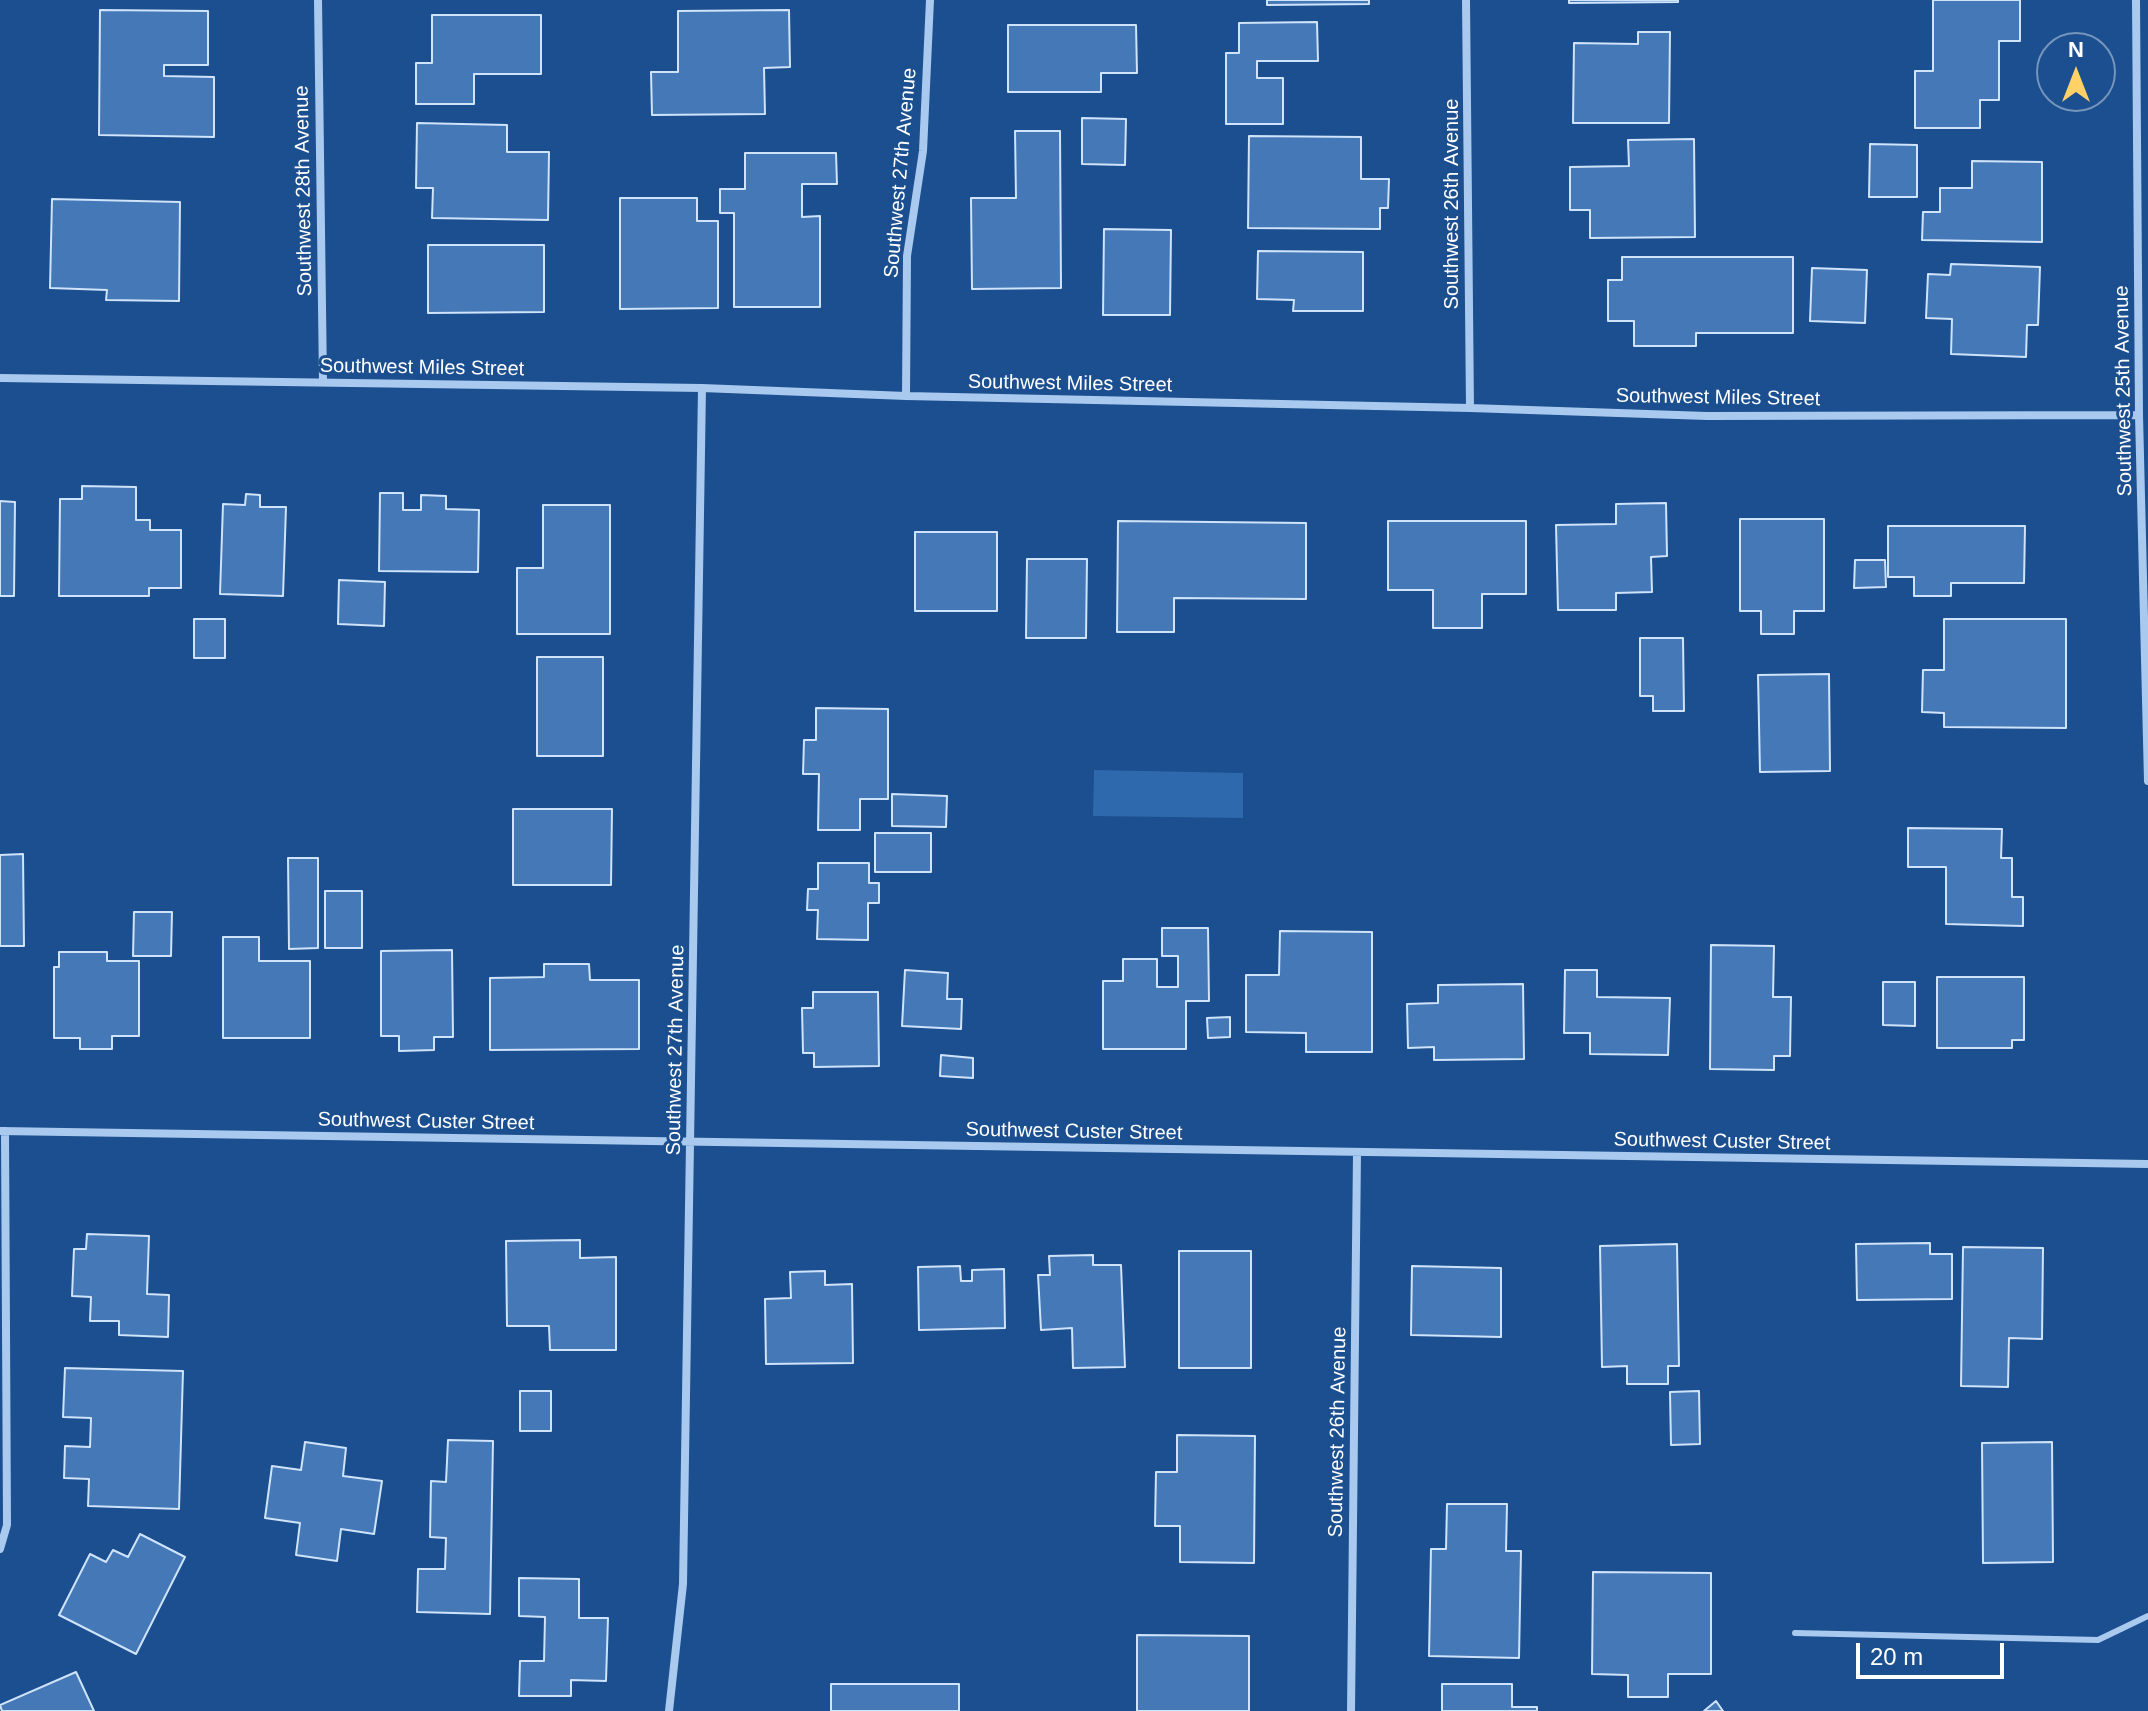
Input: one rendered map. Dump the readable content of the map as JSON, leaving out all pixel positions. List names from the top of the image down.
{
  "streets": {
    "street": [
      "Southwest 27th Avenue",
      "Southwest 28th Avenue",
      "Southwest 26th Avenue",
      "Southwest Miles Street",
      "Southwest 25th Avenue",
      "Southwest Custer Street"
    ]
  },
  "crossings": [
    ["Southwest 27th Avenue", "Southwest Miles Street"],
    ["Southwest 27th Avenue", "Southwest Custer Street"],
    ["Southwest 28th Avenue", "Southwest Miles Street"],
    ["Southwest 26th Avenue", "Southwest Miles Street"],
    ["Southwest 26th Avenue", "Southwest Custer Street"],
    ["Southwest Miles Street", "Southwest 25th Avenue"]
  ],
  "scale_bar": "20 m",
  "north": "top"
}
